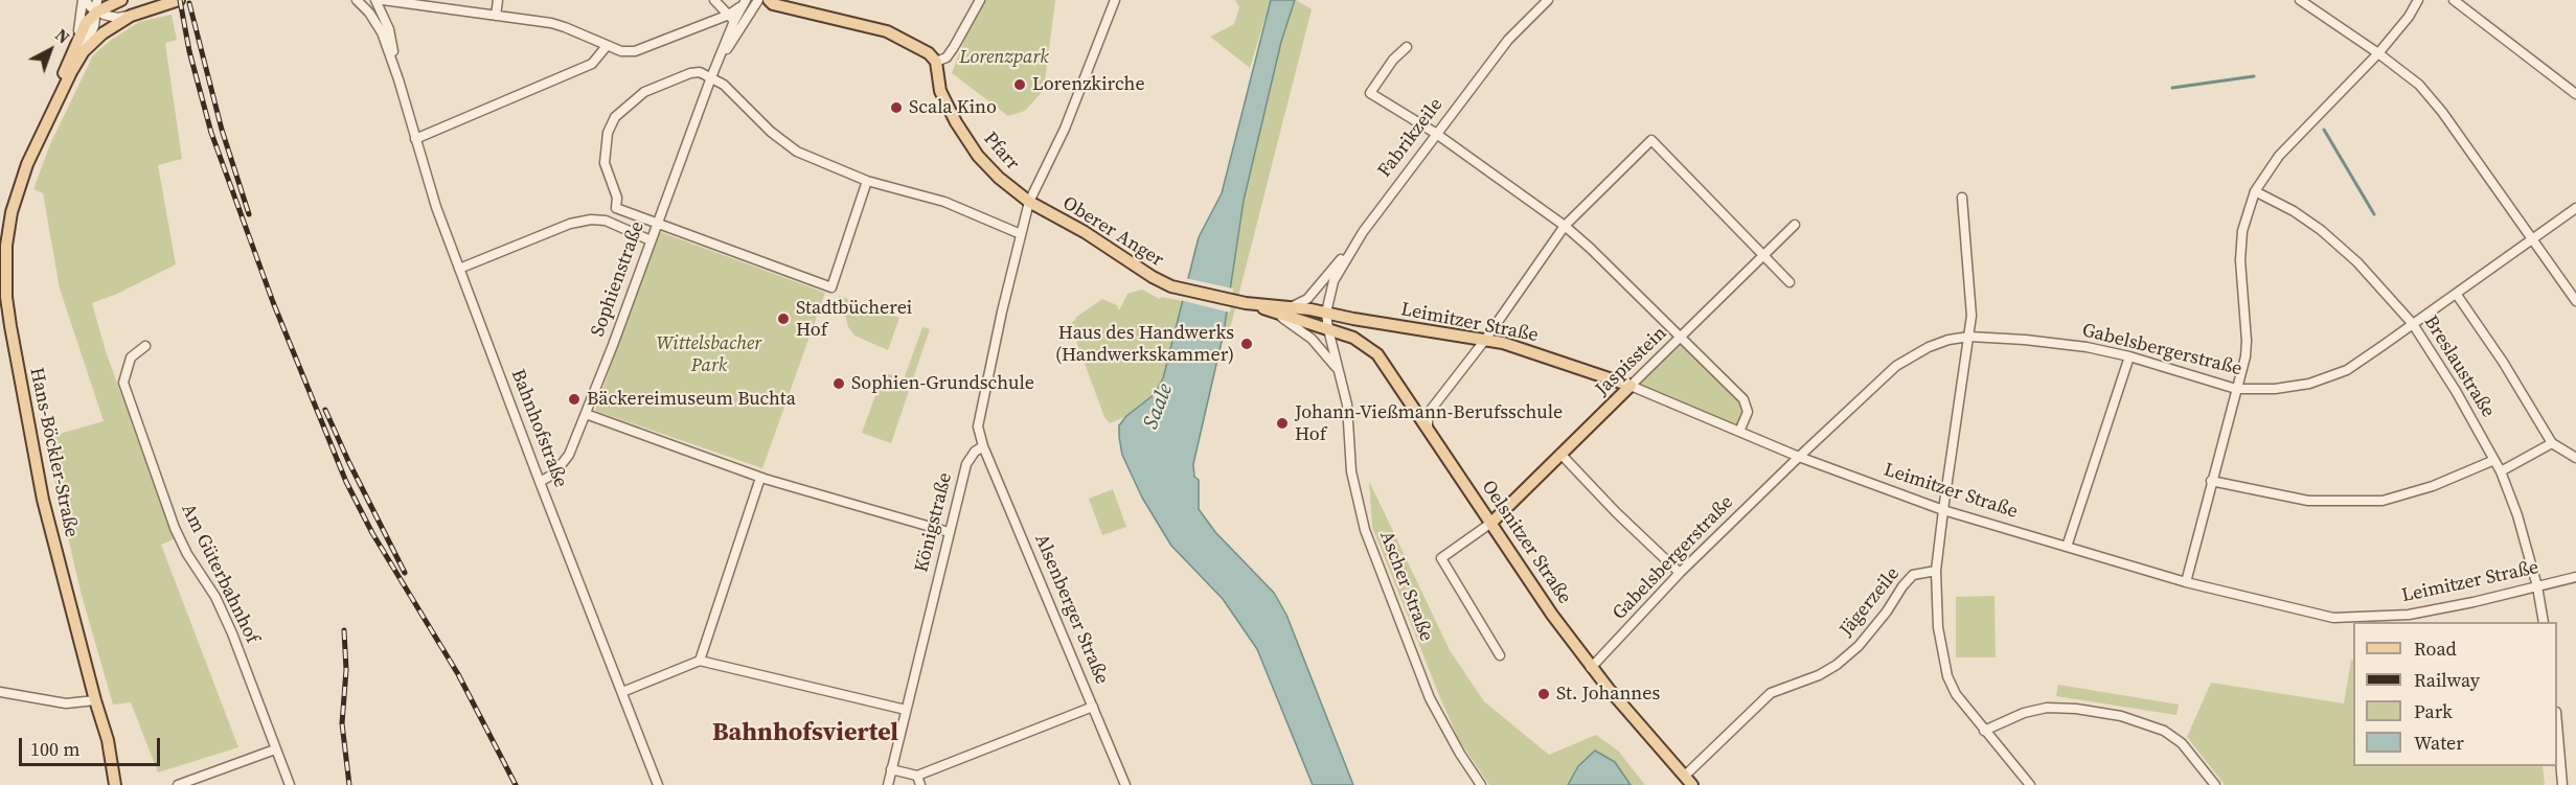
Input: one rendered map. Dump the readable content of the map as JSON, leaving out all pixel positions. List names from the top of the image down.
{
  "streets": {
    "main road": [
      "Pfarr",
      "Oberer Anger",
      "Leimitzer Straße",
      "Jaspisstein",
      "Hans-Böckler-Straße",
      "Oelsnitzer Straße"
    ],
    "street": [
      "Fabrikzeile",
      "Sophienstraße",
      "Gabelsbergerstraße",
      "Breslaustraße",
      "Bahnhofstraße",
      "Königstraße",
      "Am Güterbahnhof",
      "Ascher Straße",
      "Jägerzeile",
      "Alsenberger Straße"
    ]
  },
  "crossings": [
    ["Fabrikzeile", "Leimitzer Straße"],
    ["Fabrikzeile", "Ascher Straße"],
    ["Pfarr", "Oberer Anger"],
    ["Oberer Anger", "Leimitzer Straße"],
    ["Oberer Anger", "Oelsnitzer Straße"],
    ["Sophienstraße", "Bahnhofstraße"],
    ["Leimitzer Straße", "Gabelsbergerstraße"],
    ["Leimitzer Straße", "Jaspisstein"],
    ["Leimitzer Straße", "Breslaustraße"],
    ["Leimitzer Straße", "Oelsnitzer Straße"],
    ["Leimitzer Straße", "Ascher Straße"],
    ["Gabelsbergerstraße", "Breslaustraße"],
    ["Gabelsbergerstraße", "Oelsnitzer Straße"],
    ["Jaspisstein", "Oelsnitzer Straße"],
    ["Königstraße", "Alsenberger Straße"],
    ["Oelsnitzer Straße", "Ascher Straße"],
    ["Oelsnitzer Straße", "Jägerzeile"]
  ],
  "districts": ["Bahnhofsviertel"],
  "water": ["Saale"],
  "parks": ["Lorenzpark", "Wittelsbacher Park"],
  "places": [
    "Lorenzkirche",
    "Scala Kino",
    "Stadtbücherei Hof",
    "Haus des Handwerks (Handwerkskammer)",
    "Sophien-Grundschule",
    "Bäckereimuseum Buchta",
    "Johann-Vießmann-Berufsschule Hof",
    "St. Johannes"
  ],
  "legend": [
    "Road",
    "Railway",
    "Park",
    "Water"
  ],
  "scale_bar": "100 m",
  "north": "top right"
}
